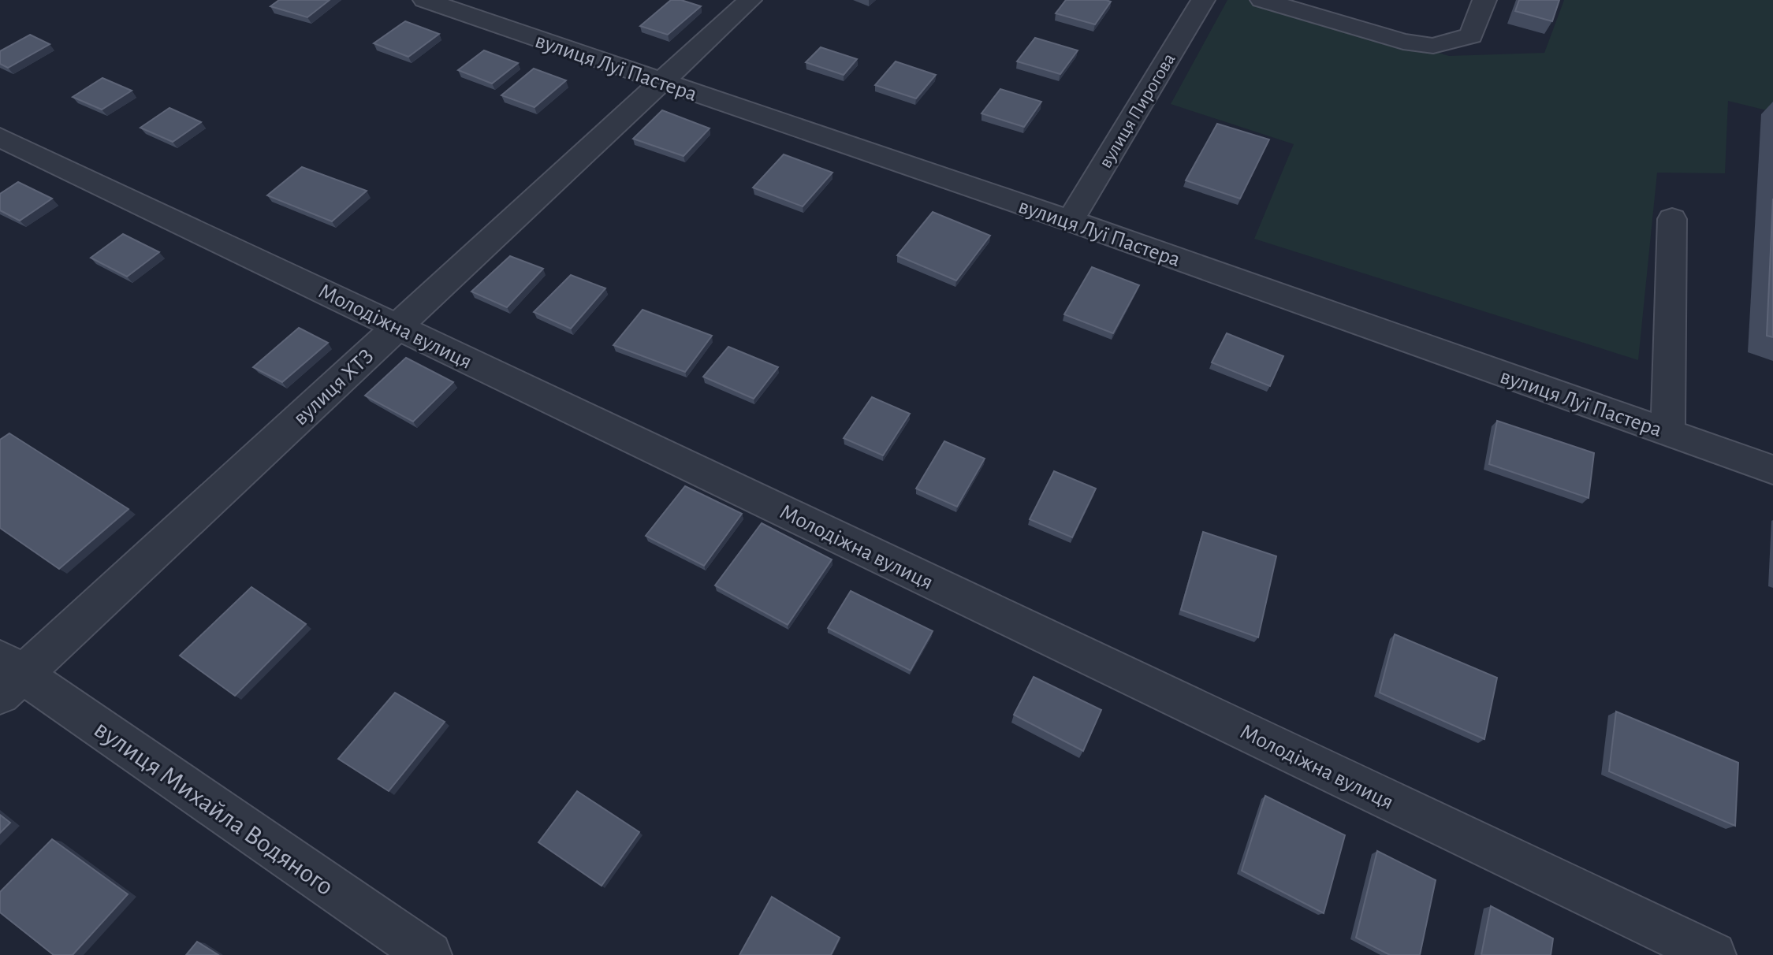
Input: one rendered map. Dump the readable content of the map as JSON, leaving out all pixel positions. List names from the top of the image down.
{
  "streets": {
    "street": [
      "вулиця Луї Пастера",
      "вулиця Пирогова",
      "Молодіжна вулиця",
      "вулиця ХТЗ",
      "вулиця Михайла Водяного"
    ]
  },
  "crossings": [
    ["вулиця Луї Пастера", "вулиця Пирогова"],
    ["вулиця Луї Пастера", "вулиця ХТЗ"],
    ["Молодіжна вулиця", "вулиця ХТЗ"],
    ["вулиця ХТЗ", "вулиця Михайла Водяного"]
  ]
}
